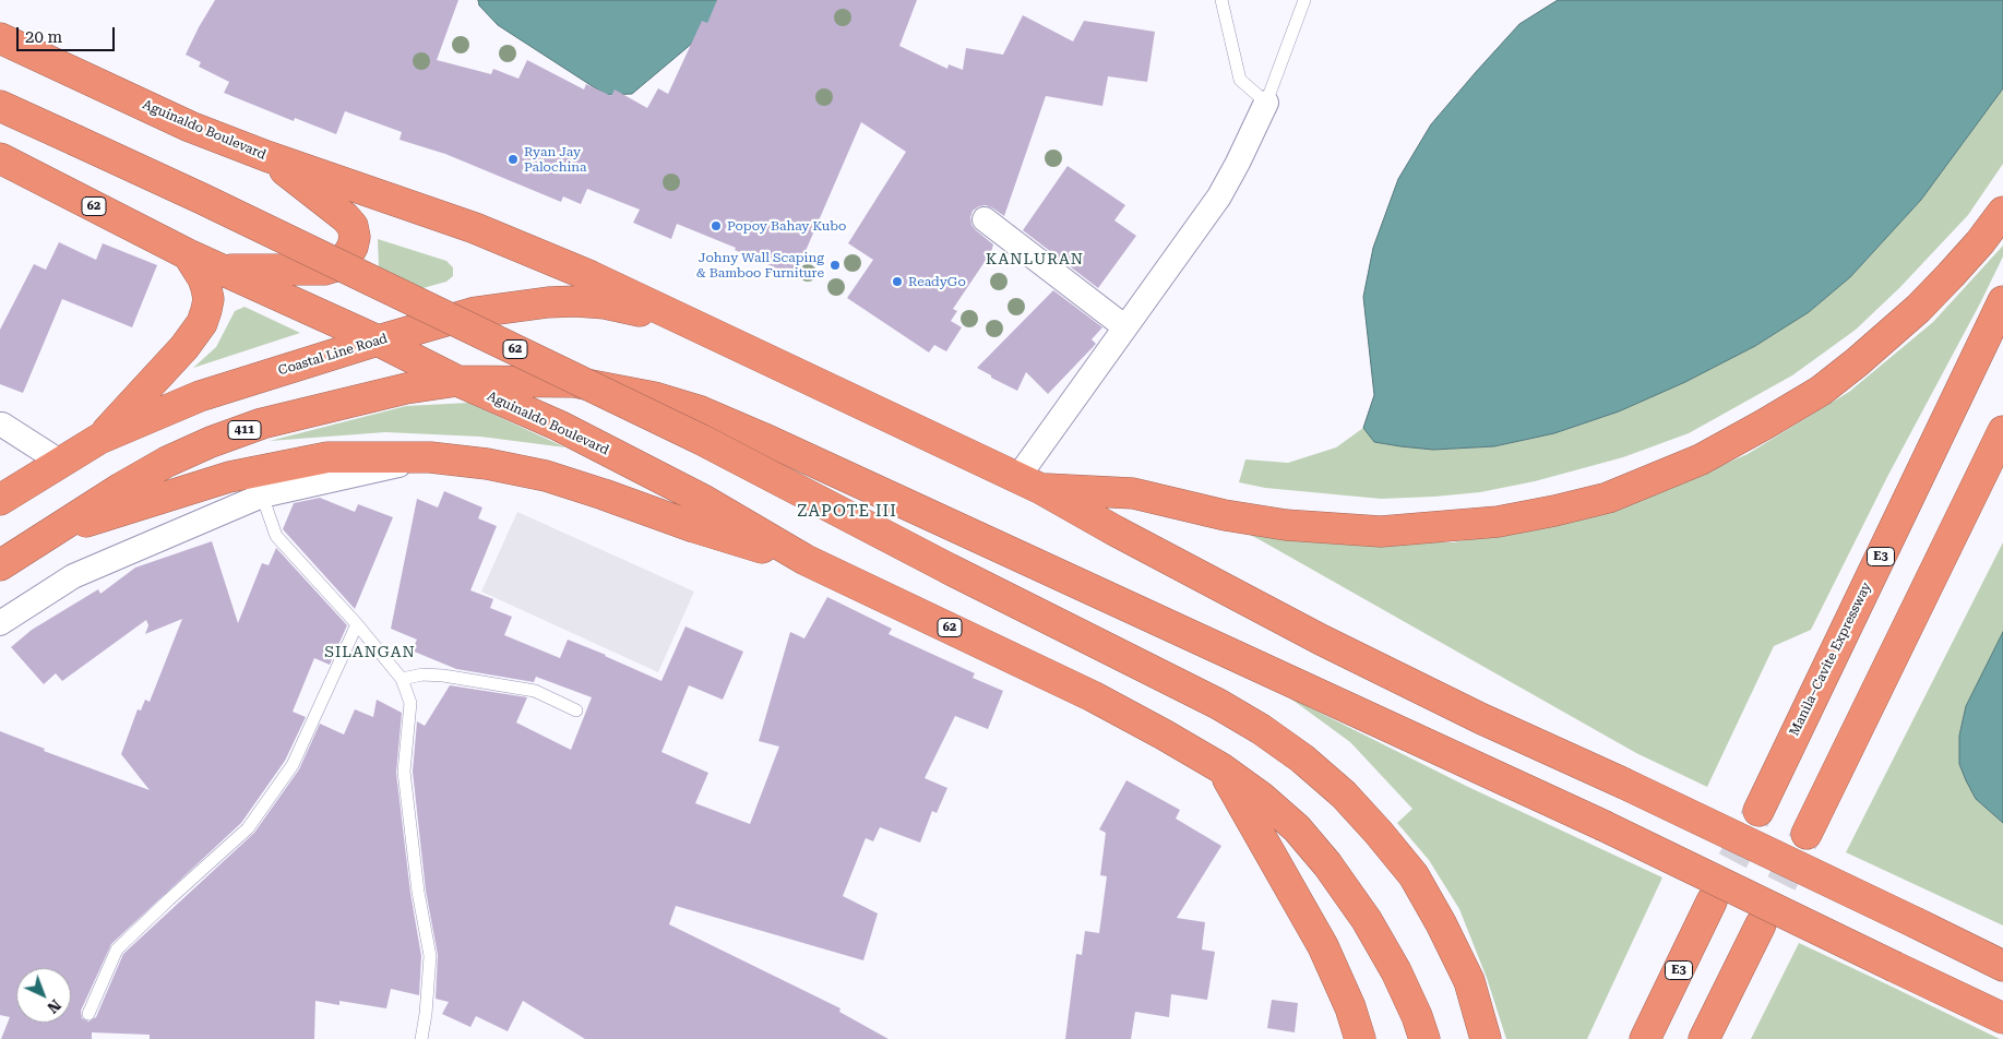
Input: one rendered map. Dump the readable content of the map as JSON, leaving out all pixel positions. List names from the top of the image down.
{
  "streets": {
    "highway": [
      "Aguinaldo Boulevard",
      "62",
      "Coastal Line Road",
      "411",
      "E3",
      "Manila–Cavite Expressway"
    ]
  },
  "crossings": [
    ["Aguinaldo Boulevard", "Coastal Line Road"],
    ["Aguinaldo Boulevard", "411"]
  ],
  "districts": ["KANLURAN", "ZAPOTE III", "SILANGAN"],
  "places": [
    "Ryan Jay Palochina",
    "Popoy Bahay Kubo",
    "Johny Wall Scaping & Bamboo Furniture",
    "ReadyGo"
  ],
  "scale_bar": "20 m",
  "north": "bottom right"
}
